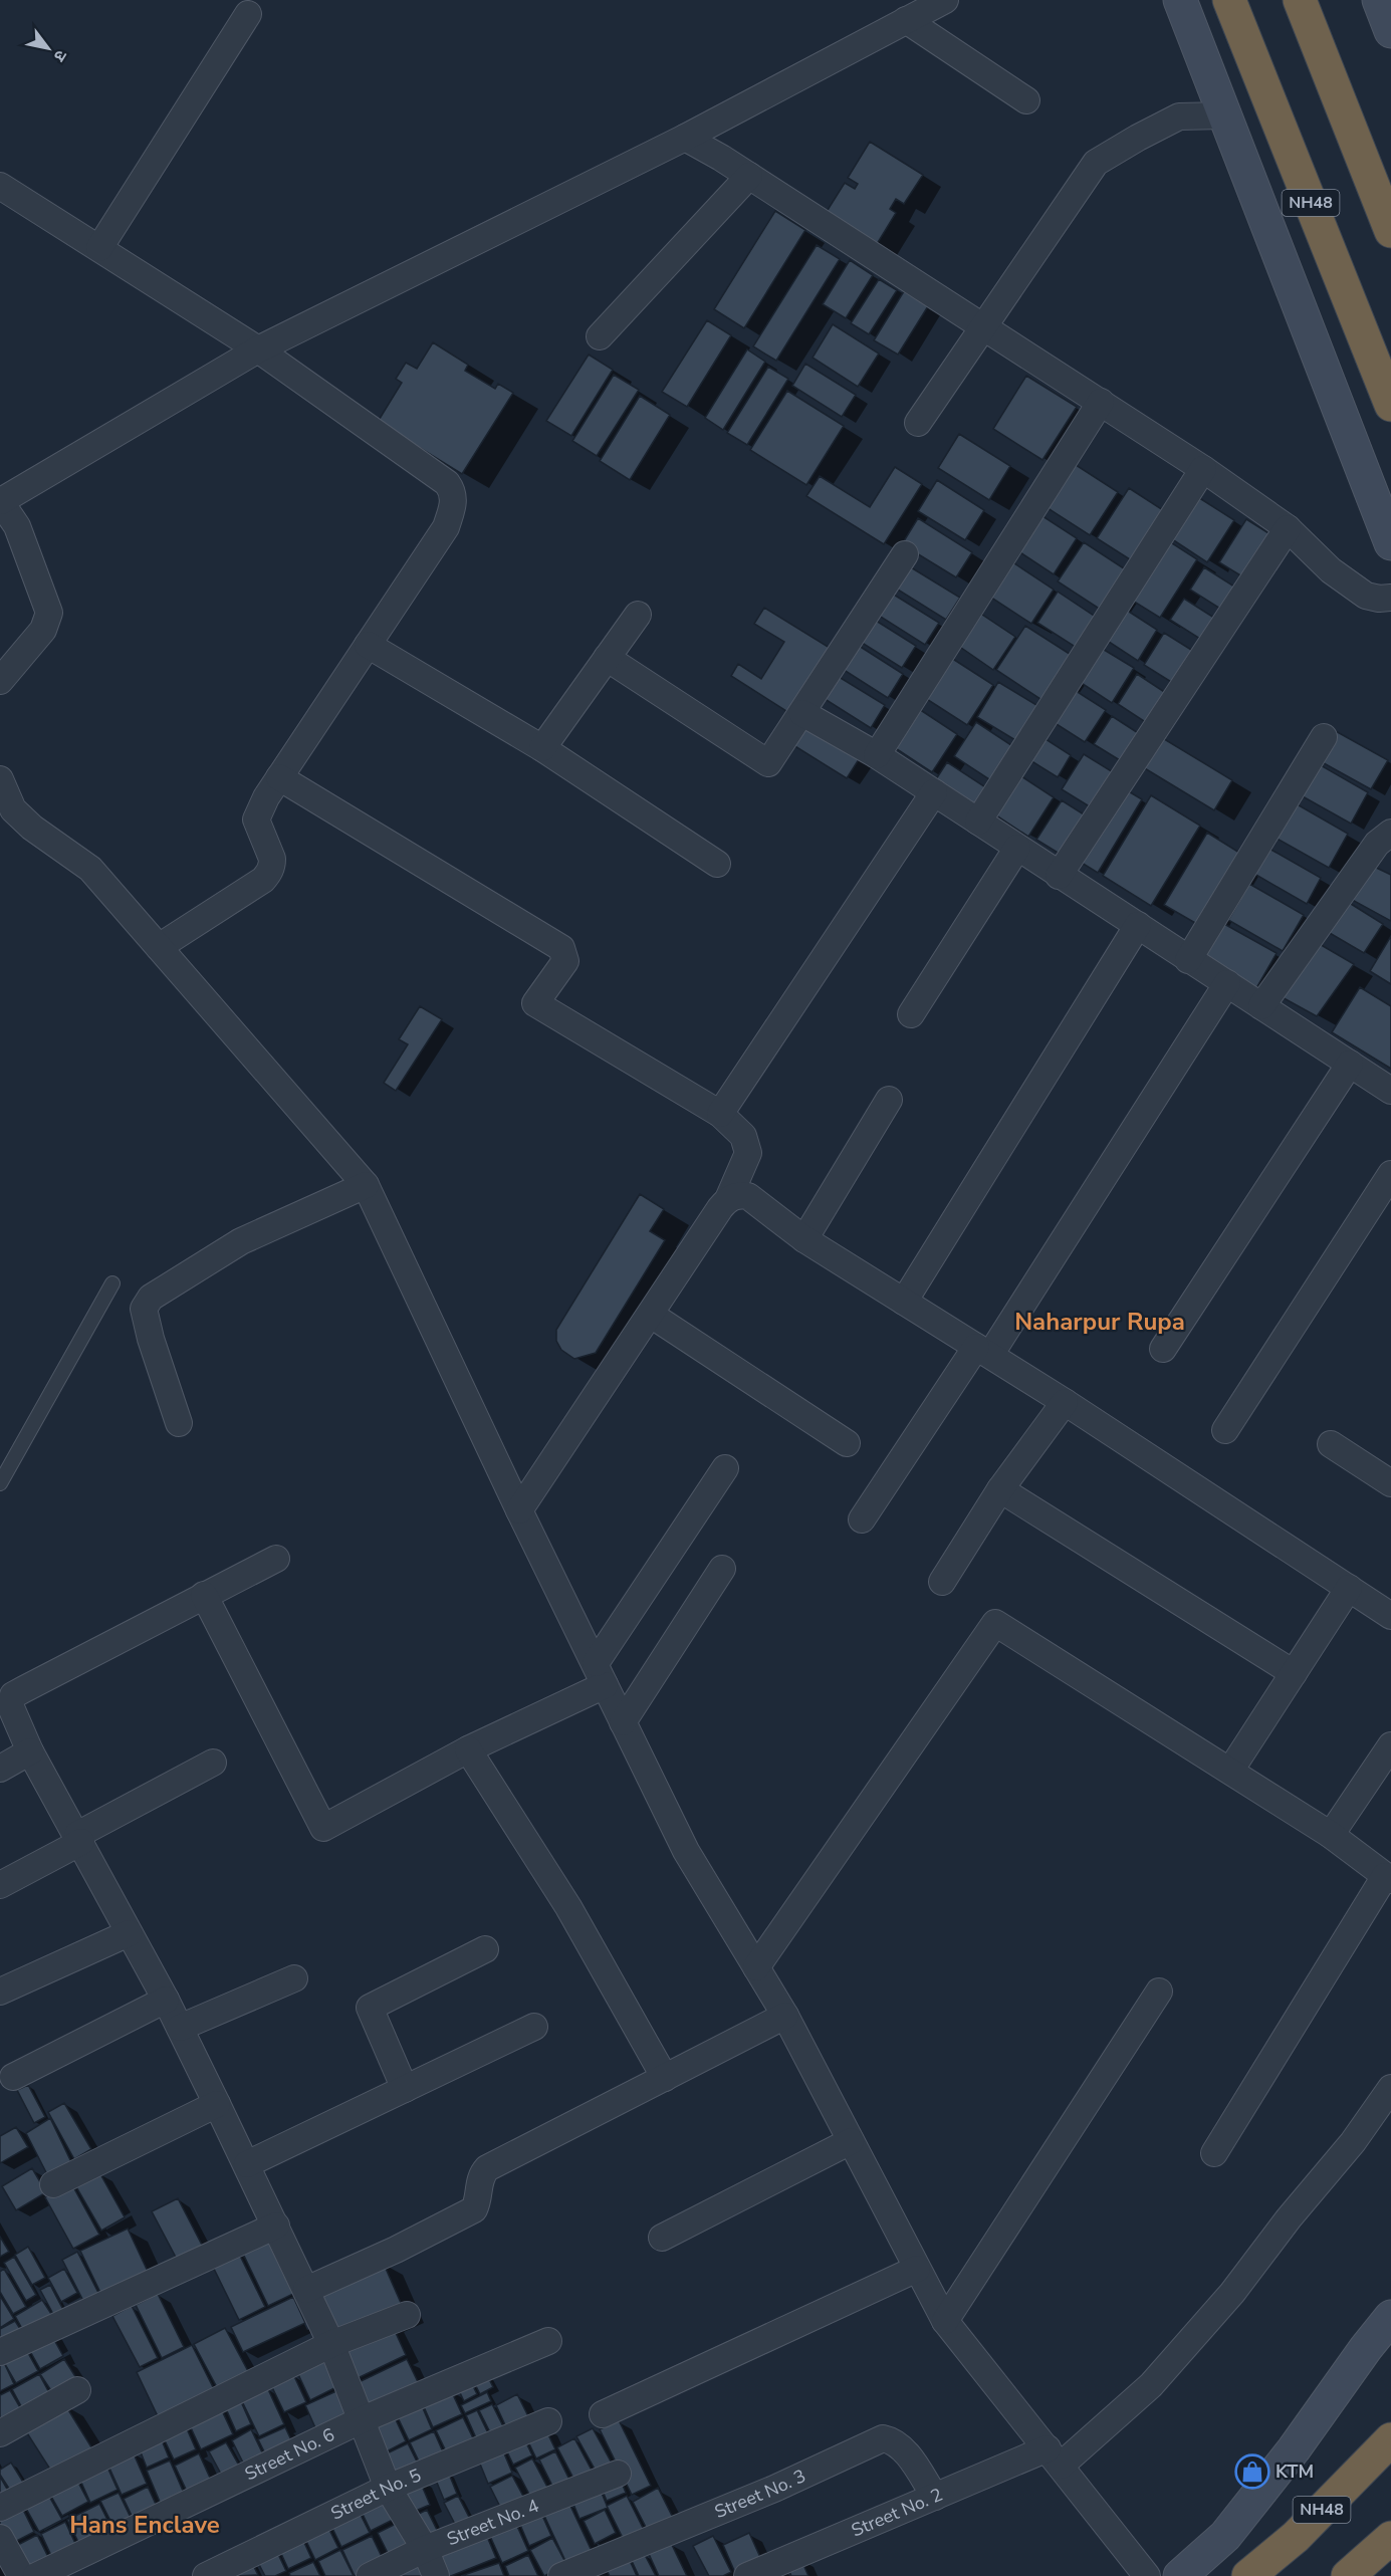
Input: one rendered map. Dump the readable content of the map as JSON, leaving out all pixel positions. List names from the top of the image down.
{
  "streets": {
    "highway": ["NH48"],
    "street": [
      "Street No. 6",
      "Street No. 3",
      "Street No. 5",
      "Street No. 2",
      "Street No. 4"
    ]
  },
  "crossings": [
    ["Street No. 3", "Street No. 2"]
  ],
  "districts": ["Naharpur Rupa", "Hans Enclave"],
  "places": {
    "shop": ["KTM"]
  },
  "north": "bottom right"
}
